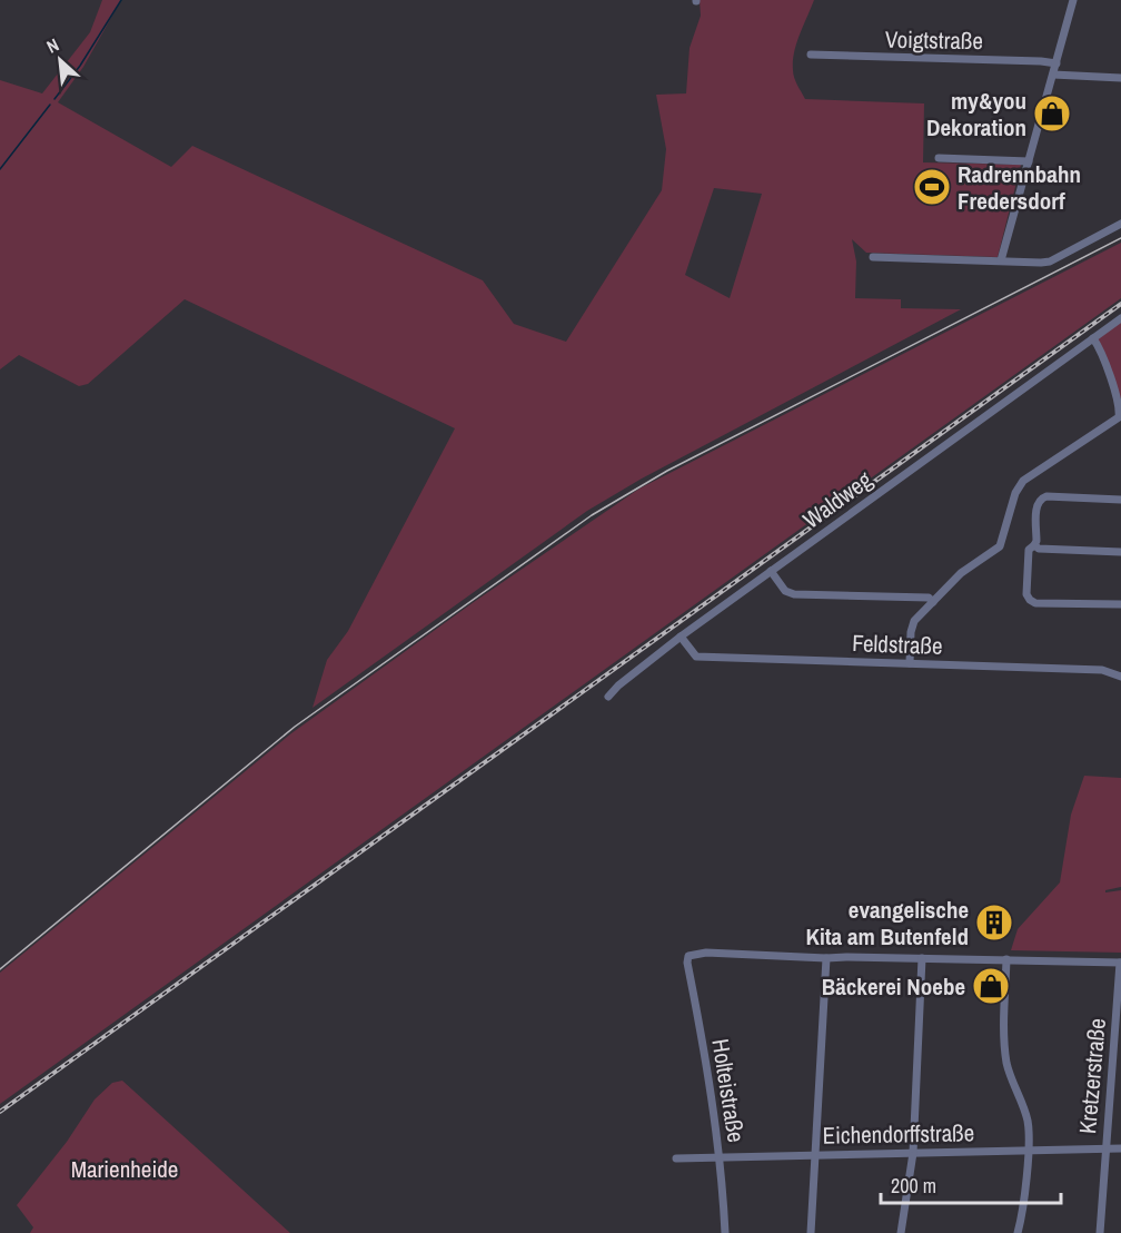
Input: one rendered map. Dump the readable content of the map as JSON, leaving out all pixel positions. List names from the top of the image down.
{
  "streets": {
    "street": [
      "Voigtstraße",
      "Waldweg",
      "Feldstraße",
      "Kretzerstraße",
      "Holteistraße",
      "Eichendorffstraße"
    ]
  },
  "crossings": [
    ["Waldweg", "Feldstraße"],
    ["Kretzerstraße", "Eichendorffstraße"],
    ["Holteistraße", "Eichendorffstraße"]
  ],
  "parks": ["Marienheide"],
  "places": {
    "shop": ["my&you Dekoration", "Bäckerei Noebe"],
    "sports": ["Radrennbahn Fredersdorf"],
    "building": ["evangelische Kita am Butenfeld"]
  },
  "scale_bar": "200 m",
  "north": "top left"
}
